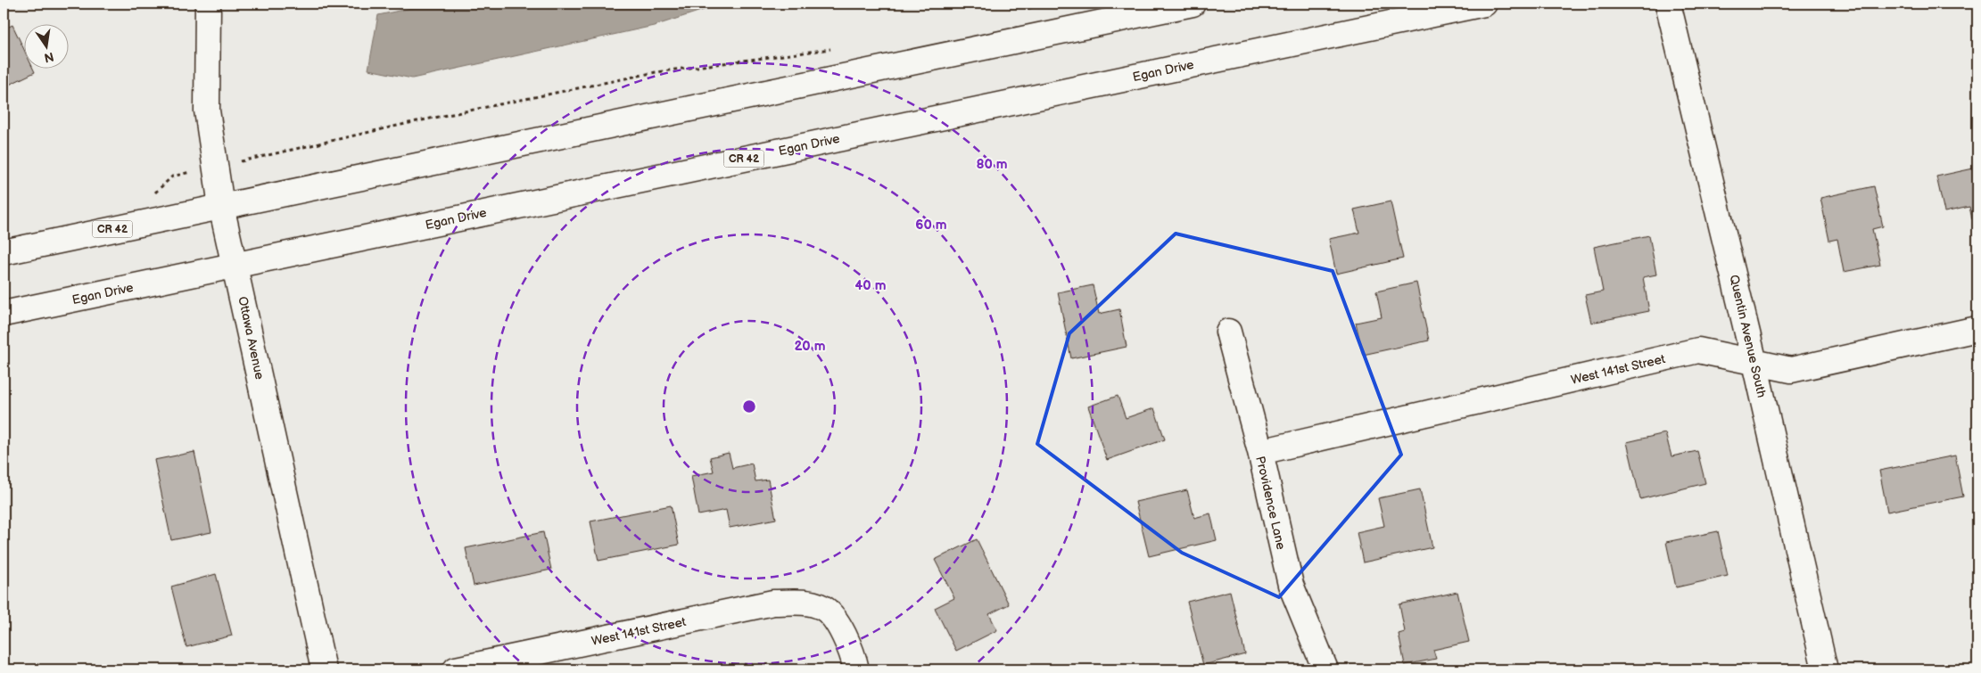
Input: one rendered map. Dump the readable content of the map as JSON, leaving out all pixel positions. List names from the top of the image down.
{
  "streets": {
    "main road": [
      "Egan Drive",
      "CR 42",
      "Quentin Avenue South",
      "Ottawa Avenue",
      "West 141st Street",
      "Providence Lane"
    ]
  },
  "crossings": [
    ["Egan Drive", "Ottawa Avenue"],
    ["CR 42", "Ottawa Avenue"],
    ["Quentin Avenue South", "West 141st Street"],
    ["West 141st Street", "Providence Lane"]
  ],
  "north": "bottom",
  "rings": [
    "80 m",
    "60 m",
    "40 m",
    "20 m"
  ]
}
